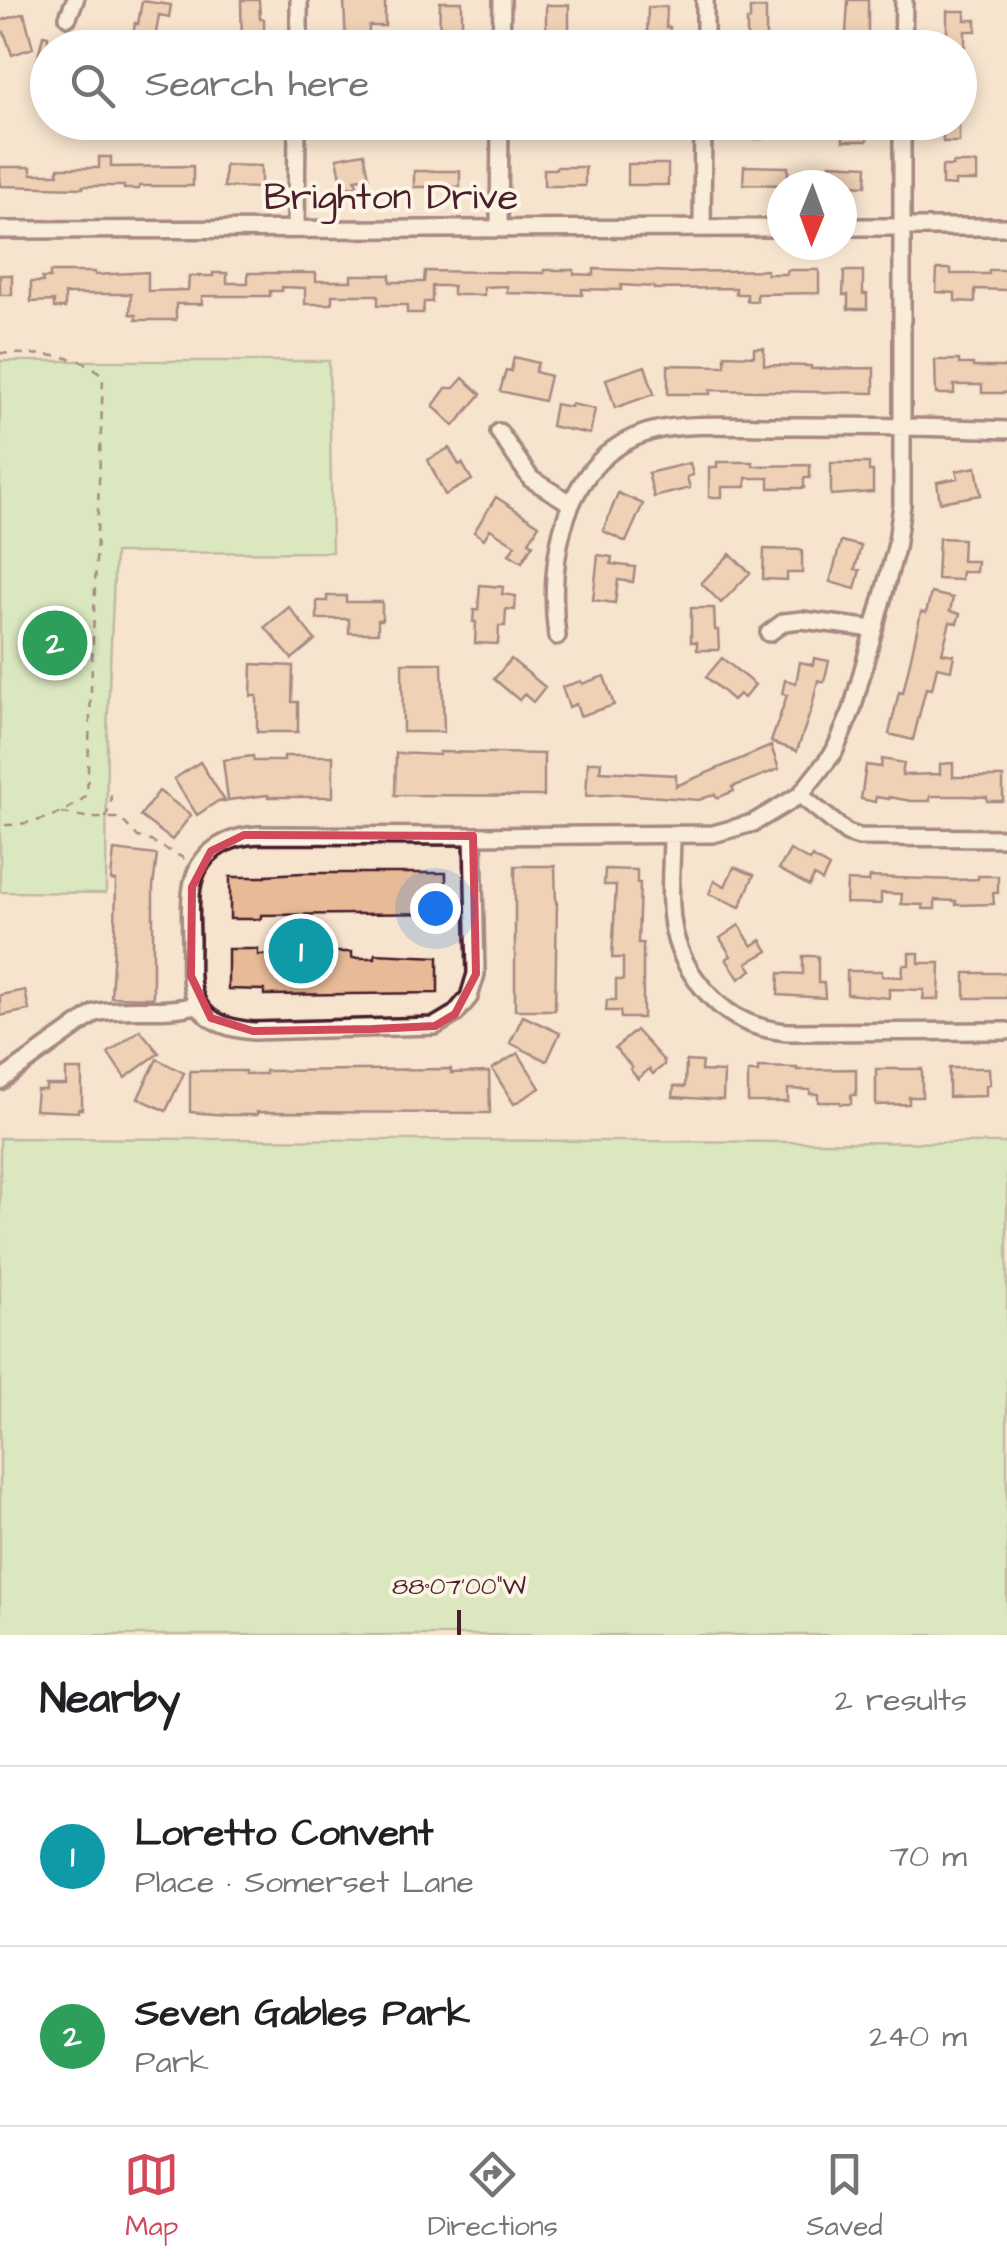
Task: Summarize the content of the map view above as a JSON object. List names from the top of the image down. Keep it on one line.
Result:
{"streets":{"street":["Brighton Drive"]},"north":"bottom","page":{"search":"Search here","pins":["2","1"],"heading":["Nearby","2 results"],"list":[{"mark":"1","name":"Loretto Convent","note":"Place · Somerset Lane","value":"70 m"},{"mark":"2","name":"Seven Gables Park","note":"Park","value":"240 m"}],"nav":["Map","Directions","Saved"]},"coordinates":["88°07'00\"W"]}
